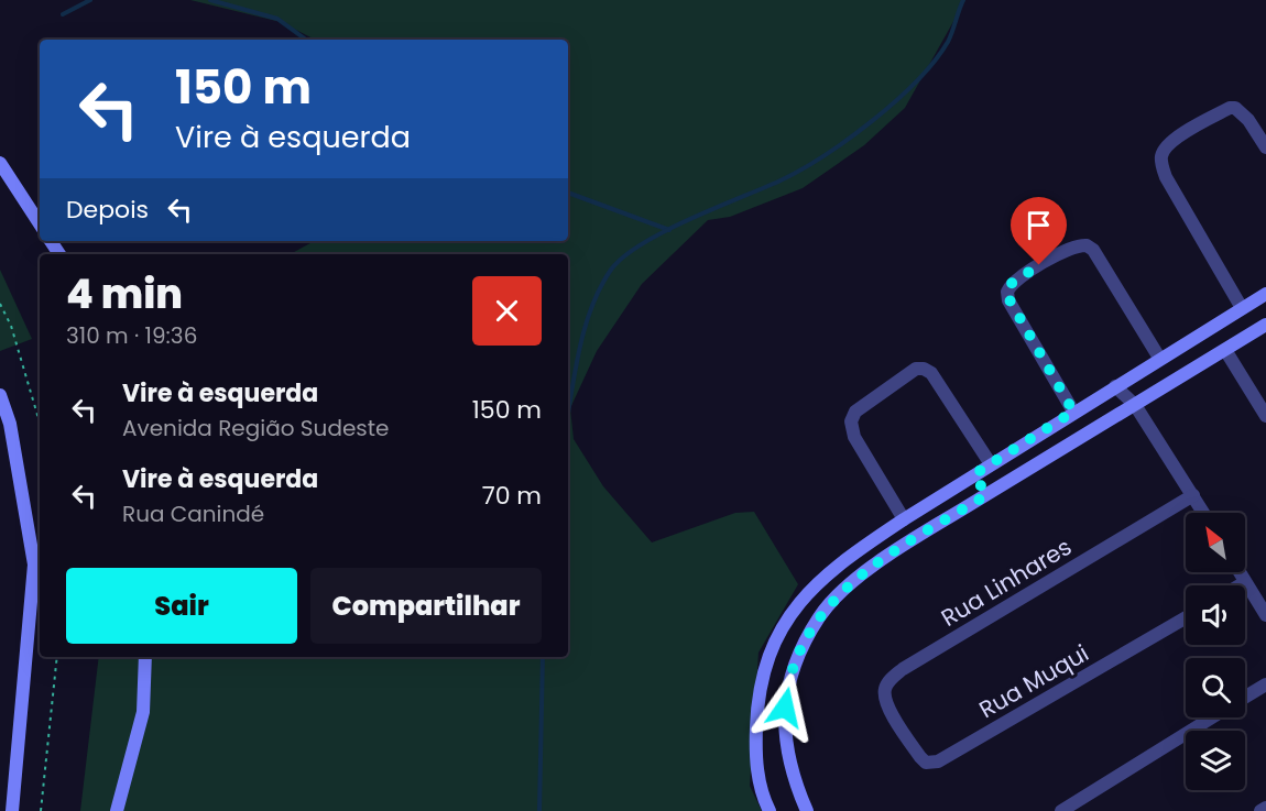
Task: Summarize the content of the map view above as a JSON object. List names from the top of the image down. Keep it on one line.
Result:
{"streets":{"street":["Rua Linhares","Rua Muqui"]},"crossings":[["Rua Linhares","Rua Muqui"]],"north":"top left","page":{"turn":["150 m","Vire à esquerda"],"then":"Depois","heading":["4 min","310 m · 19:36"],"list":[{"name":"Vire à esquerda","note":"Avenida Região Sudeste","value":"150 m"},{"name":"Vire à esquerda","note":"Rua Canindé","value":"70 m"}],"buttons":["Sair","Compartilhar"]}}
